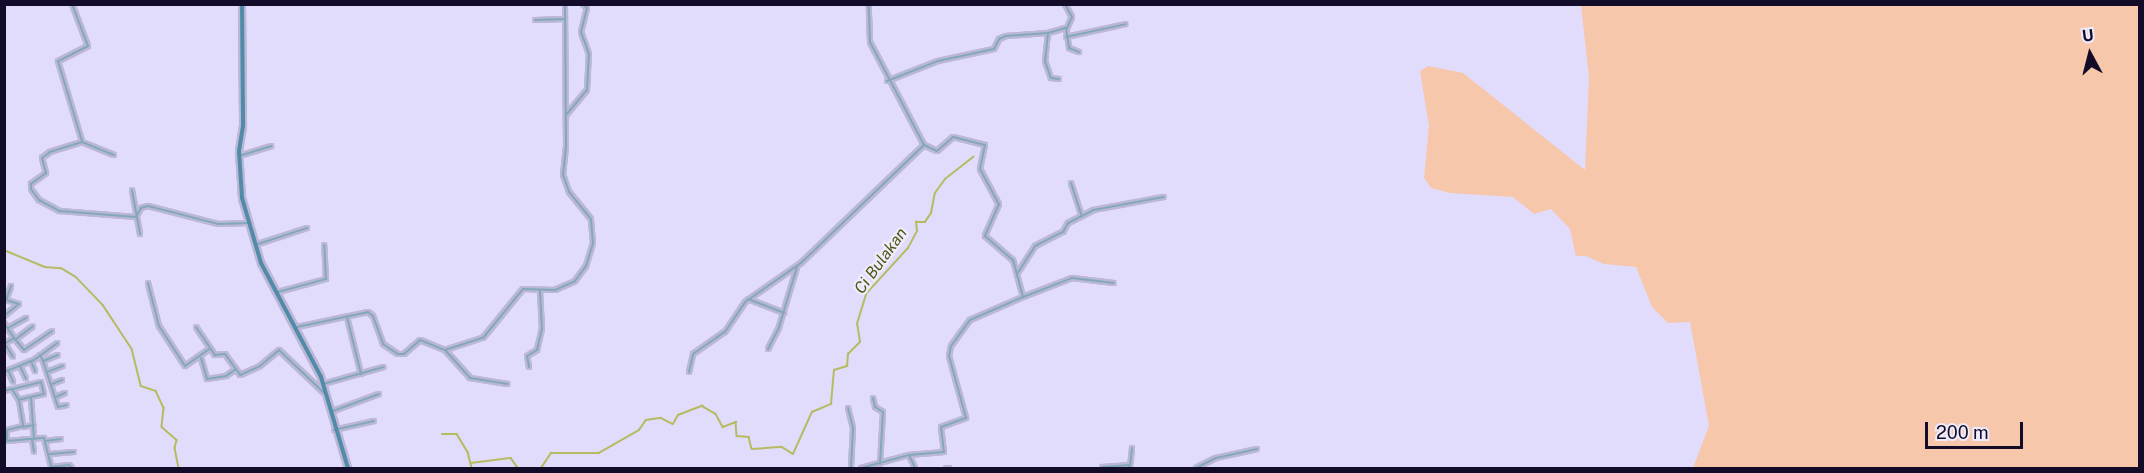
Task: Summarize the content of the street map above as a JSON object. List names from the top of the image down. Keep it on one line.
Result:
{"water":["Ci Bulakan"],"scale_bar":"200 m","north":"top"}
